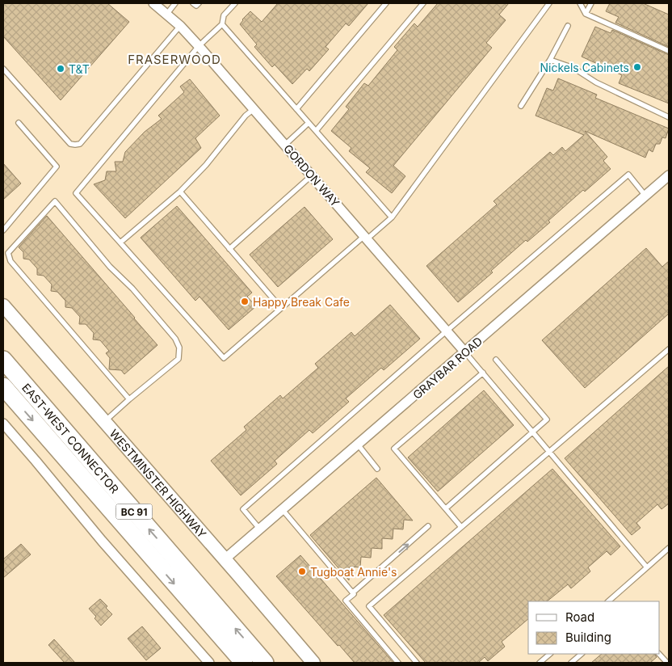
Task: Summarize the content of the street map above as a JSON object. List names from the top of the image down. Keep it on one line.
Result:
{"streets":{"highway":["EAST-WEST CONNECTOR","BC 91"],"main road":["WESTMINSTER HIGHWAY"],"street":["GORDON WAY","GRAYBAR ROAD"]},"crossings":[["GORDON WAY","GRAYBAR ROAD"],["GRAYBAR ROAD","WESTMINSTER HIGHWAY"]],"districts":["FRASERWOOD"],"places":["Nickels Cabinets","T&T","Happy Break Cafe","Tugboat Annie's"],"legend":["Road","Building"]}
